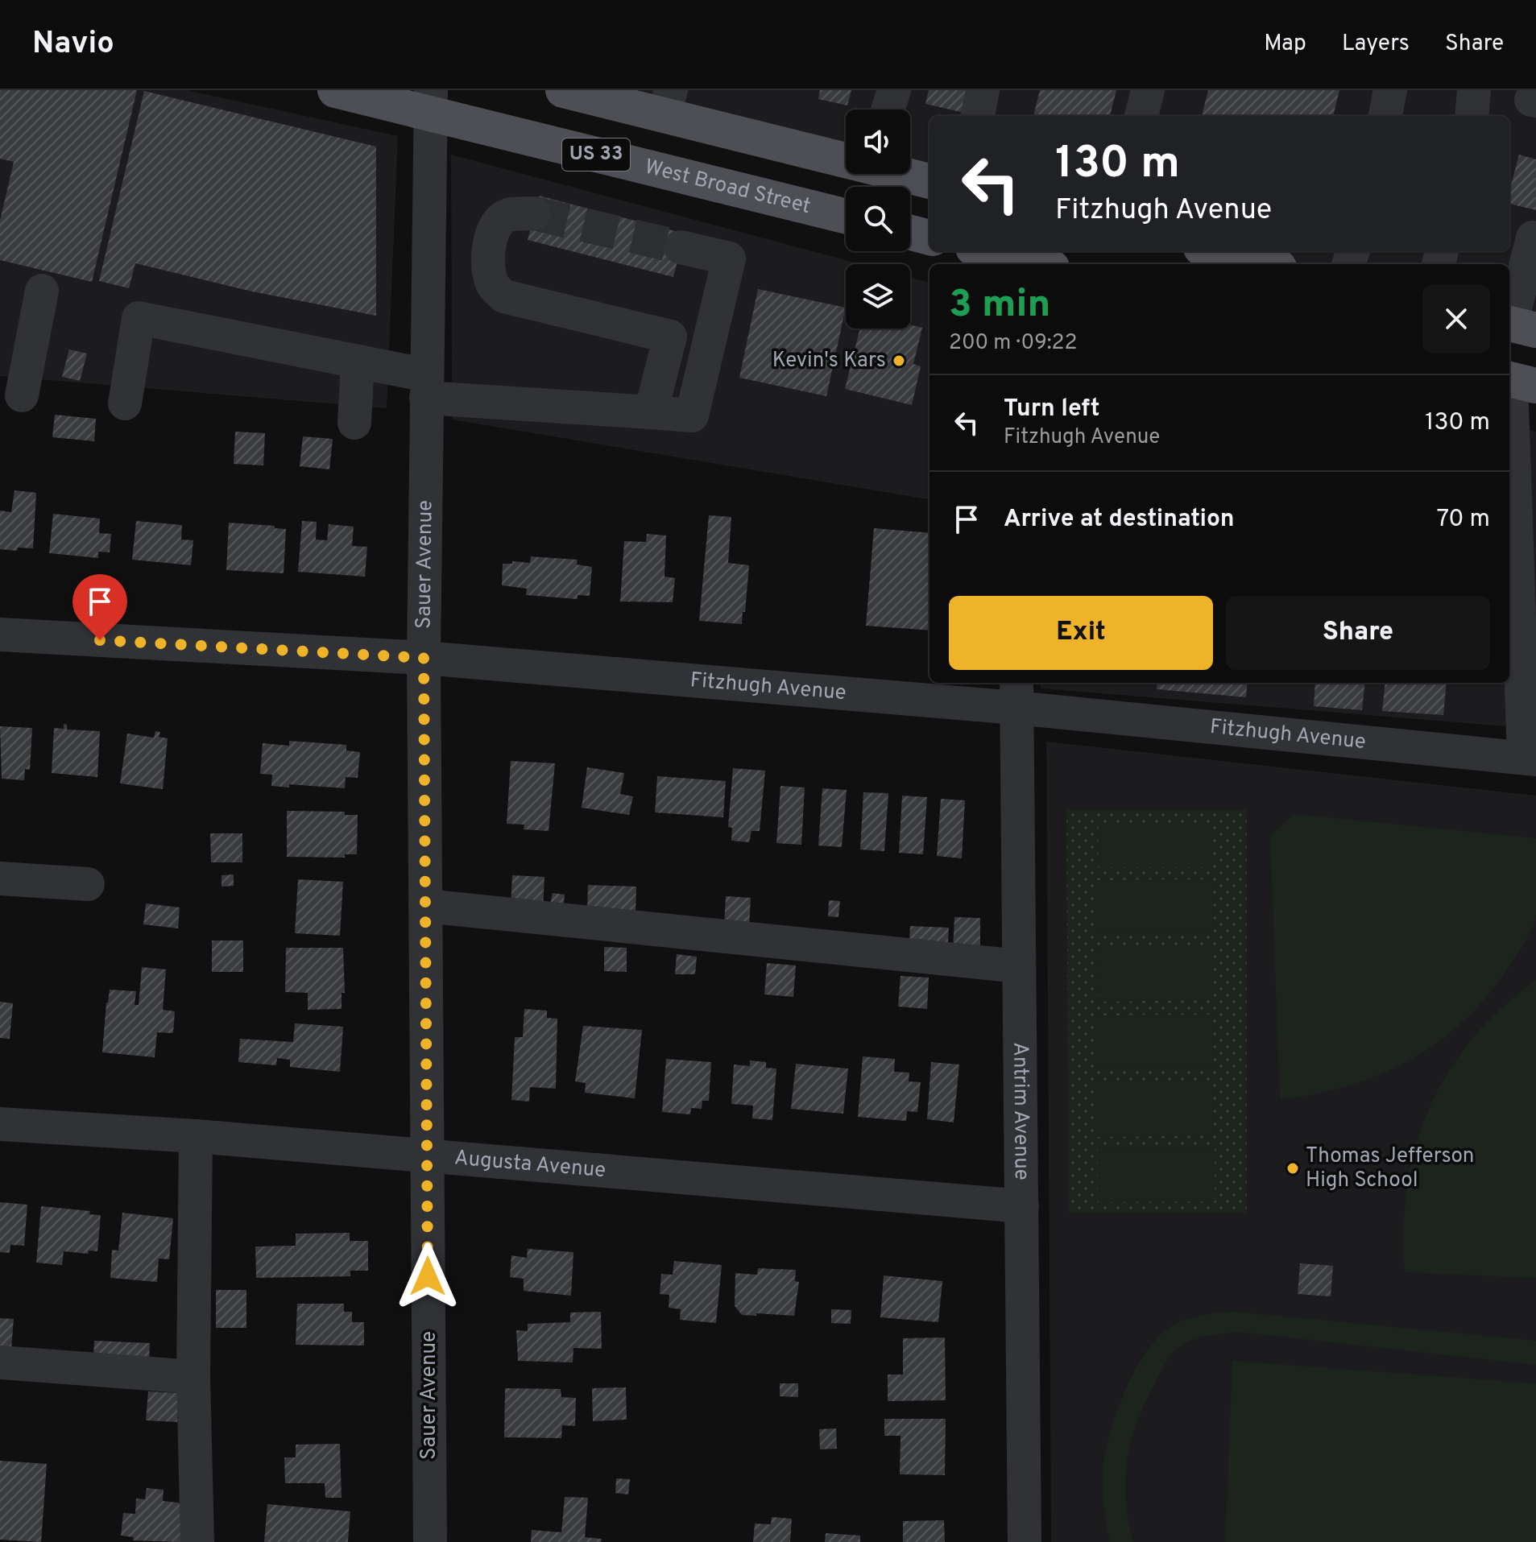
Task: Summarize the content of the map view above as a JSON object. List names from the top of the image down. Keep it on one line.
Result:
{"streets":{"main road":["US 33","West Broad Street"],"street":["Sauer Avenue","Fitzhugh Avenue","Antrim Avenue","Augusta Avenue"]},"crossings":[["West Broad Street","Sauer Avenue"],["Sauer Avenue","Fitzhugh Avenue"],["Sauer Avenue","Augusta Avenue"],["Fitzhugh Avenue","Antrim Avenue"],["Antrim Avenue","Augusta Avenue"]],"places":["Kevin's Kars","Thomas Jefferson High School"],"page":{"header":"Navio","nav":["Map","Layers","Share"],"turn":["130 m","Fitzhugh Avenue"],"heading":["3 min","200 m · 09:22"],"list":[{"name":"Turn left","note":"Fitzhugh Avenue","value":"130 m"},{"name":"Arrive at destination","value":"70 m"}],"buttons":["Exit","Share"]}}
